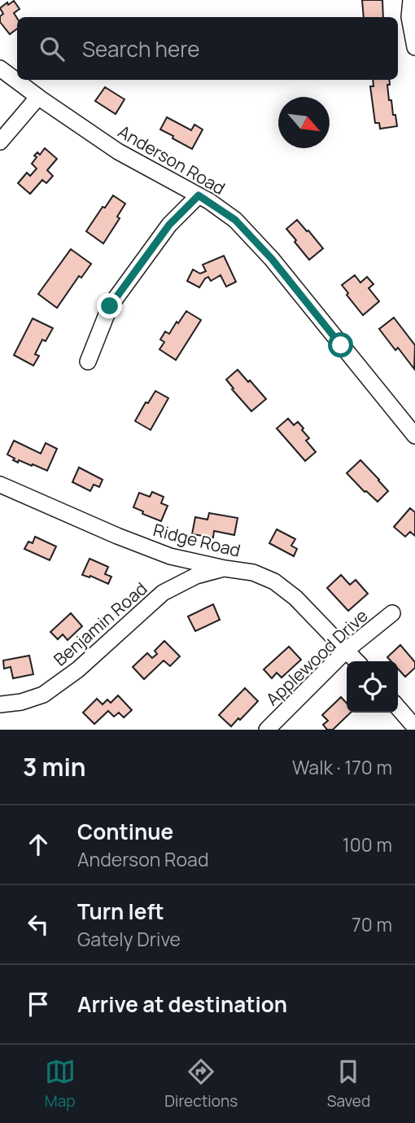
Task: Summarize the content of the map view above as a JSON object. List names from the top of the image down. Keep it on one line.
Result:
{"streets":{"street":["Anderson Road","Ridge Road","Benjamin Road","Applewood Drive"]},"crossings":[["Ridge Road","Benjamin Road"],["Ridge Road","Applewood Drive"]],"north":"bottom right","page":{"search":"Search here","heading":["3 min","Walk · 170 m"],"list":[["Continue","Anderson Road","100 m"],["Turn left","Gately Drive","70 m"],"Arrive at destination"],"nav":["Map","Directions","Saved"]}}
